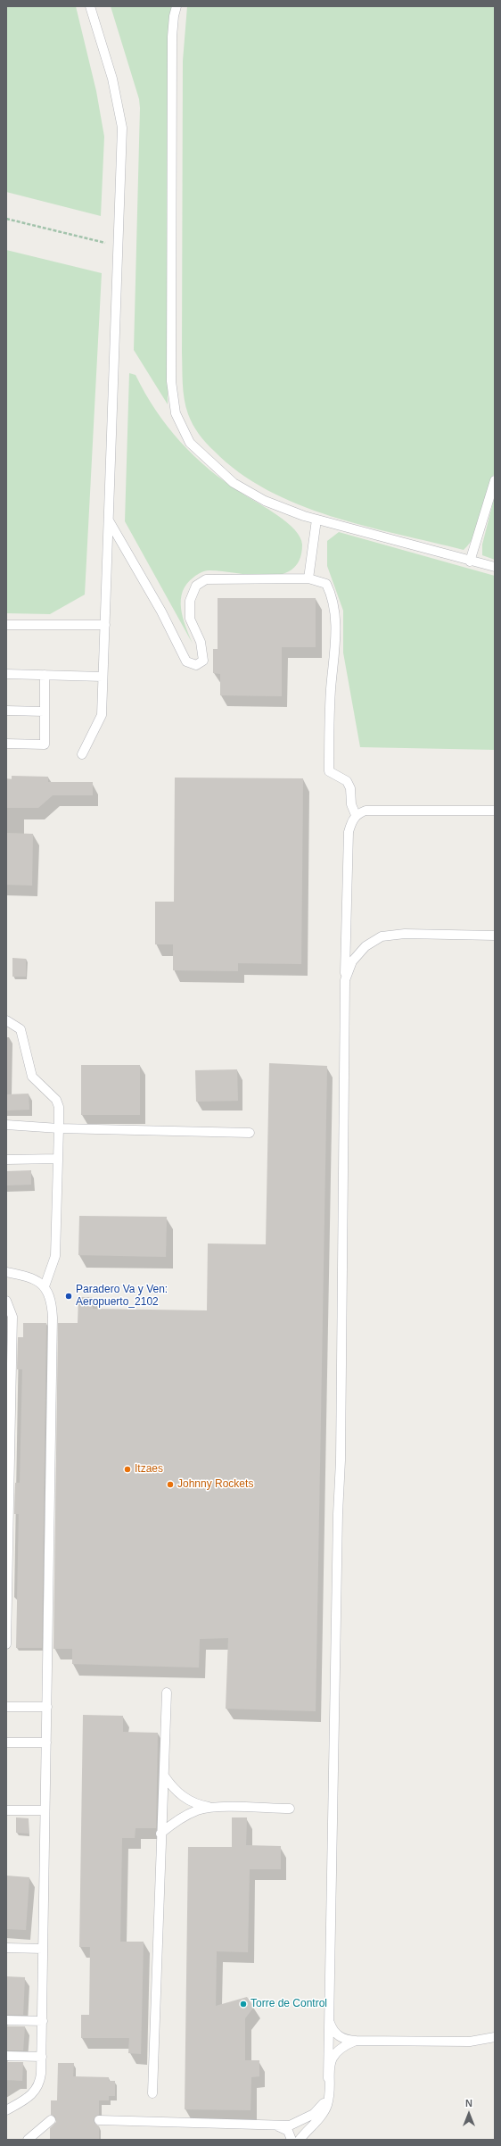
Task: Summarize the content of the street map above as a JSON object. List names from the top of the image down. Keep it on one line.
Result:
{"places":["Paradero Va y Ven: Aeropuerto_2102","Itzaes","Johnny Rockets","Torre de Control"],"north":"top"}
